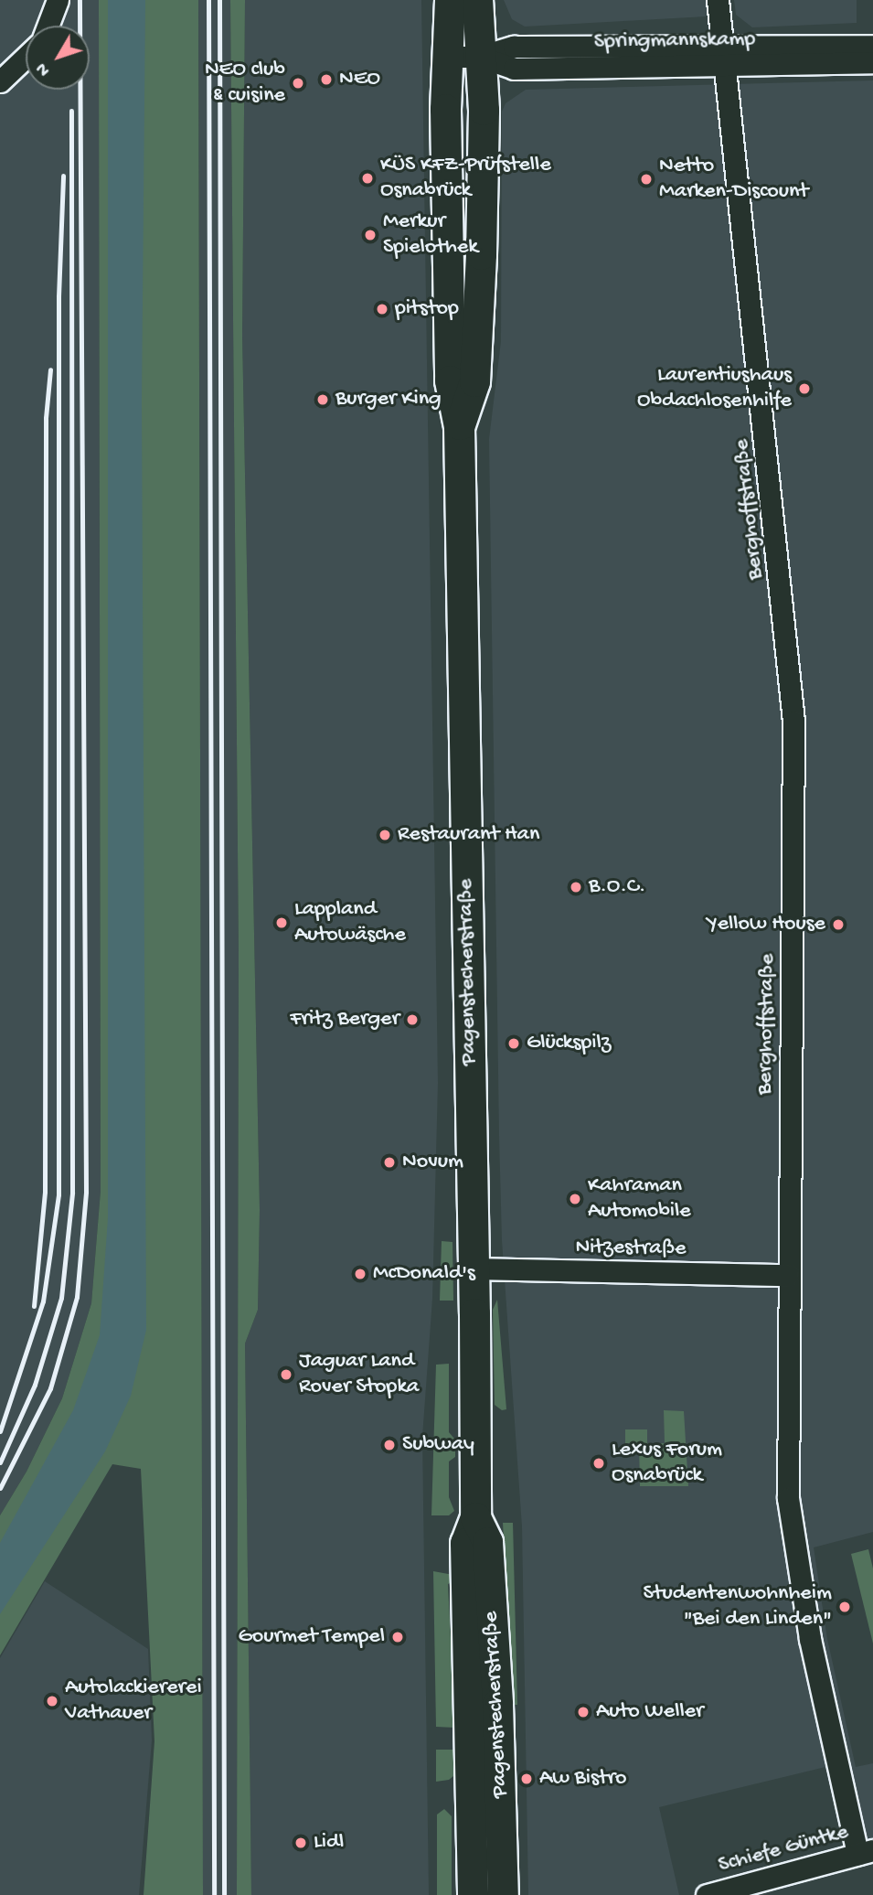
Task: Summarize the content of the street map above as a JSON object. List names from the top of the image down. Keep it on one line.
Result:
{"streets":{"main road":["Pagenstecherstraße"],"street":["Springmannskamp","Berghoffstraße","Nitzestraße","Schiefe Güntke"]},"crossings":[["Springmannskamp","Berghoffstraße"],["Springmannskamp","Pagenstecherstraße"],["Berghoffstraße","Nitzestraße"],["Berghoffstraße","Schiefe Güntke"],["Pagenstecherstraße","Nitzestraße"]],"places":["NEO","NEO club & cuisine","KÜS KFZ-Prüfstelle Osnabrück","Netto Marken-Discount","Merkur Spielothek","pitstop","Laurentiushaus Obdachlosenhilfe","Burger King","Restaurant Han","B.O.C.","Lappland Autowäsche","Yellow House","Fritz Berger","Glückspilz","Novum","Kahraman Automobile","McDonald's","Jaguar Land Rover Stopka","Subway","Lexus Forum Osnabrück","Studentenwohnheim \"Bei den Linden\"","Gourmet Tempel","Autolackiererei Vathauer","Auto Weller","Aw Bistro","Lidl"],"north":"bottom left"}
